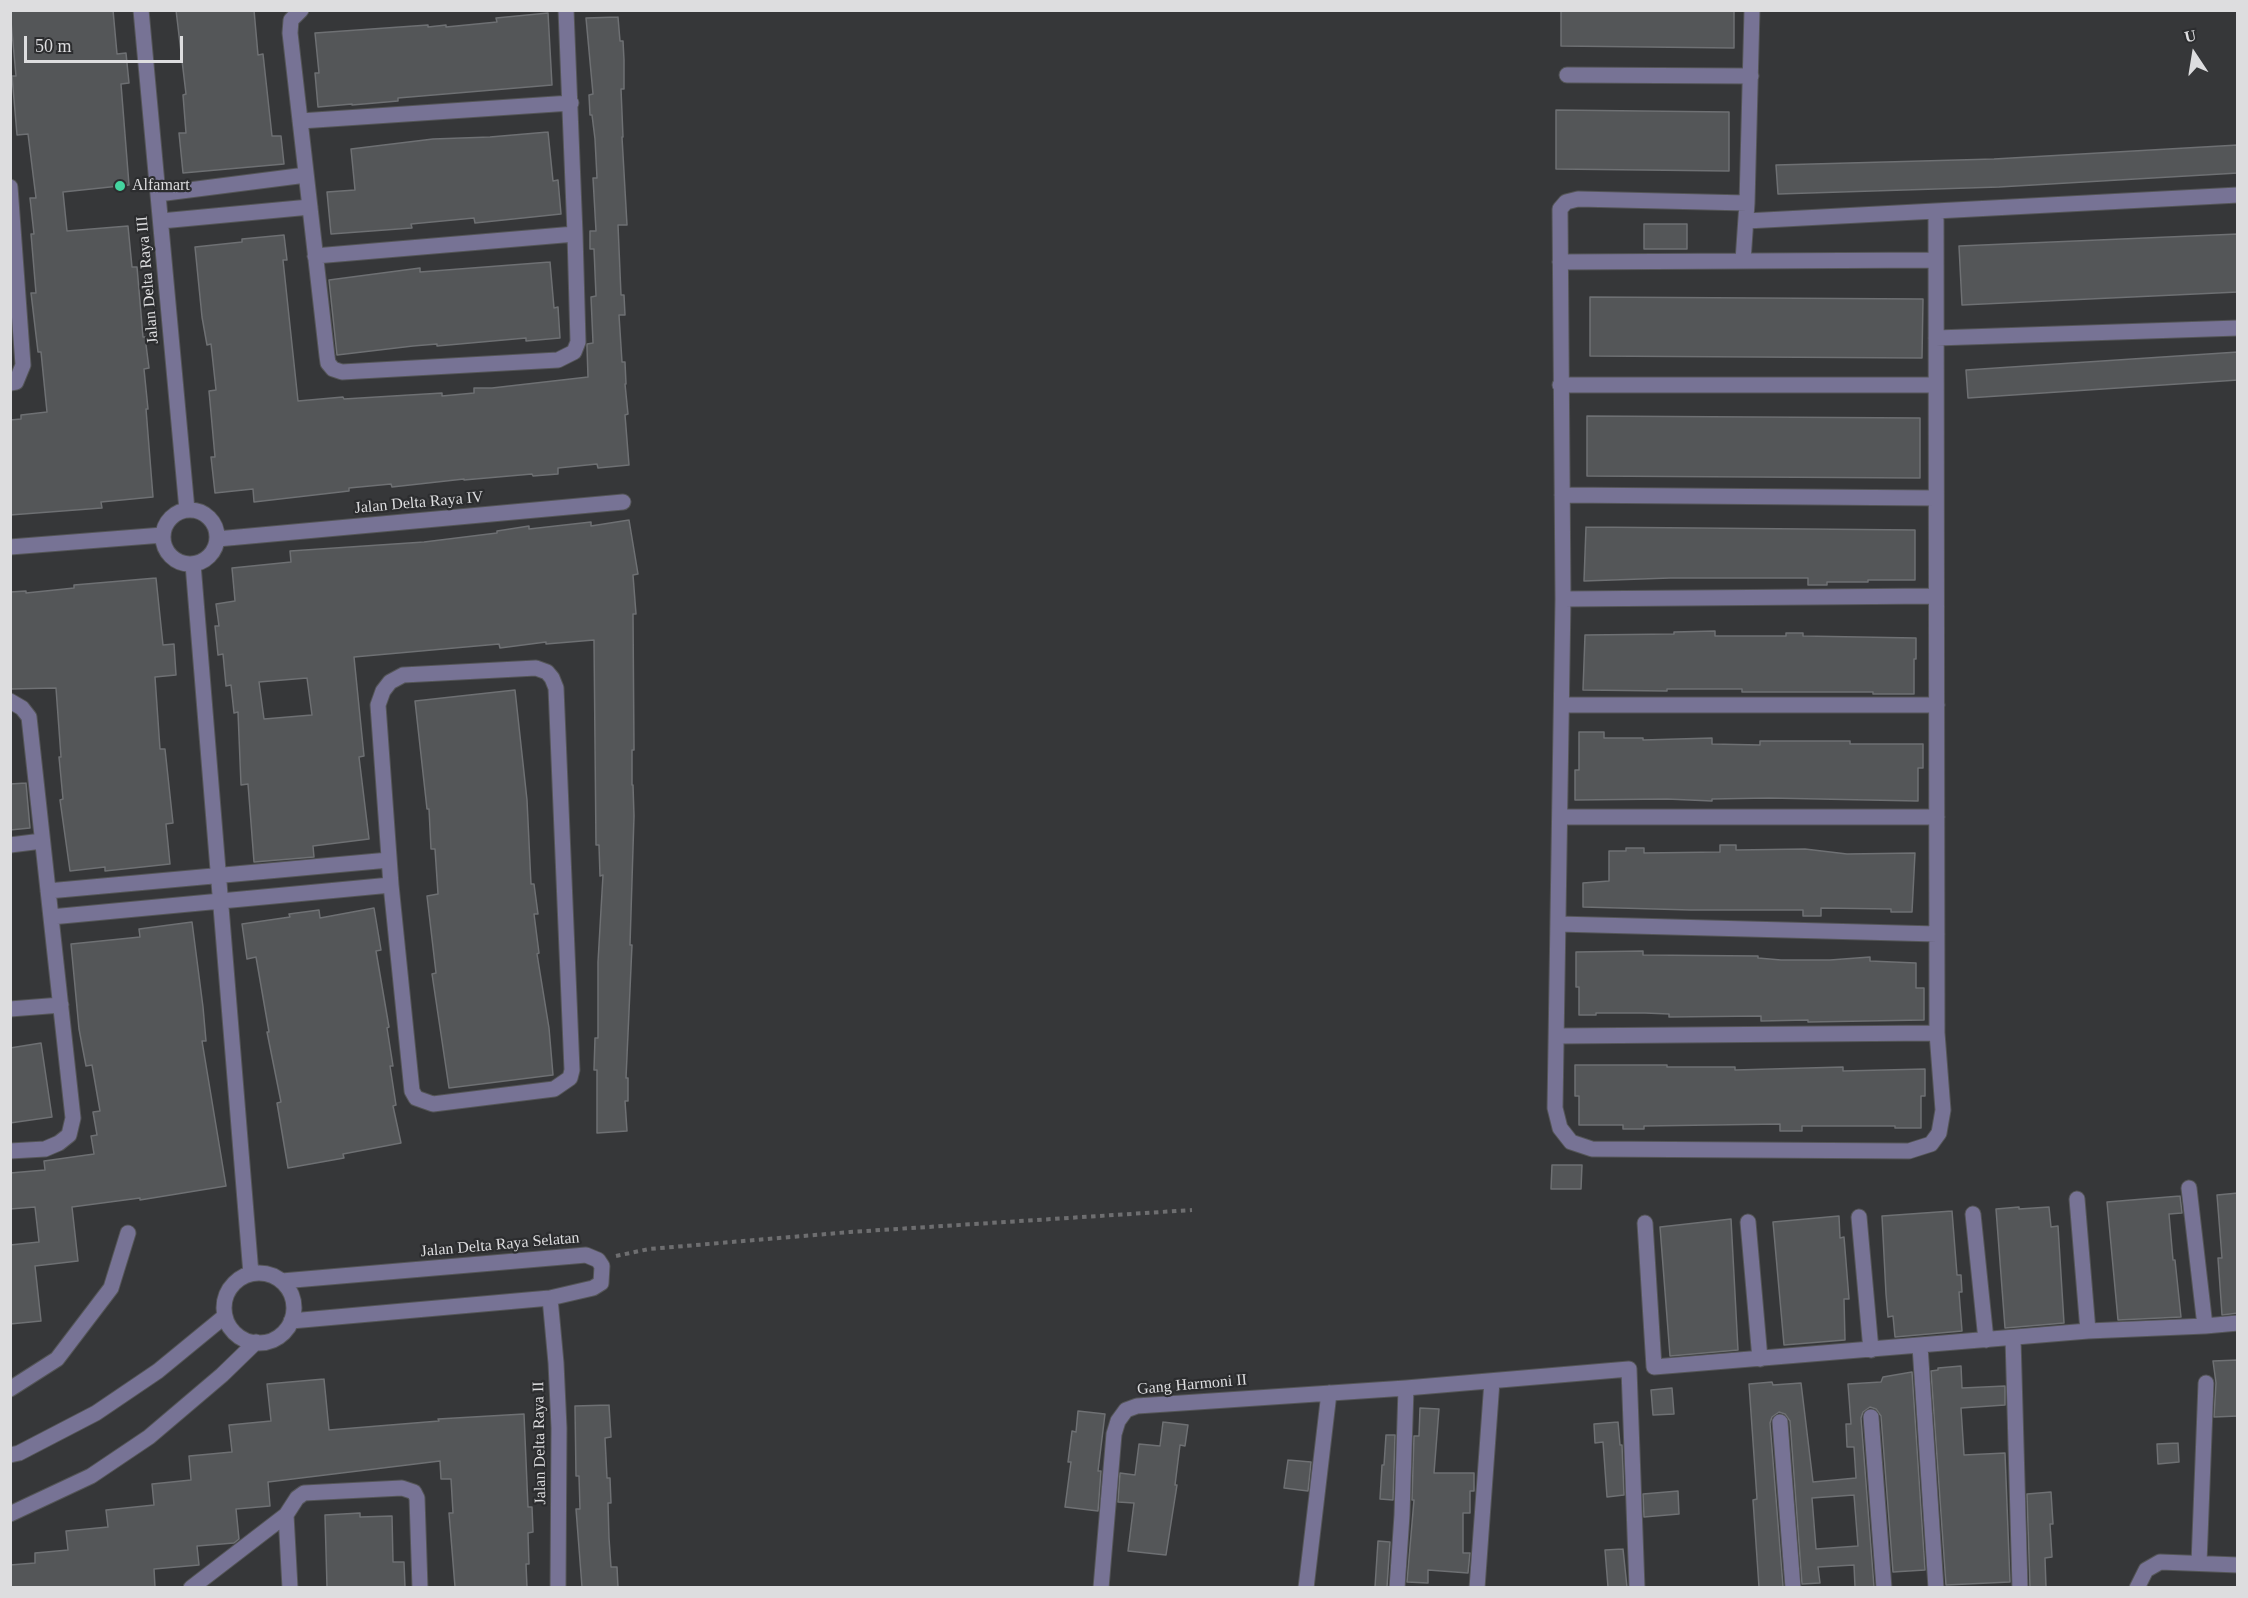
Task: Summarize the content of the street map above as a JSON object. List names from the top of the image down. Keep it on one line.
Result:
{"streets":{"street":["Jalan Delta Raya III","Jalan Delta Raya IV","Jalan Delta Raya Selatan","Gang Harmoni II","Jalan Delta Raya II"]},"crossings":[["Jalan Delta Raya III","Jalan Delta Raya IV"],["Jalan Delta Raya Selatan","Jalan Delta Raya II"]],"places":["Alfamart"],"scale_bar":"50 m","north":"top"}
